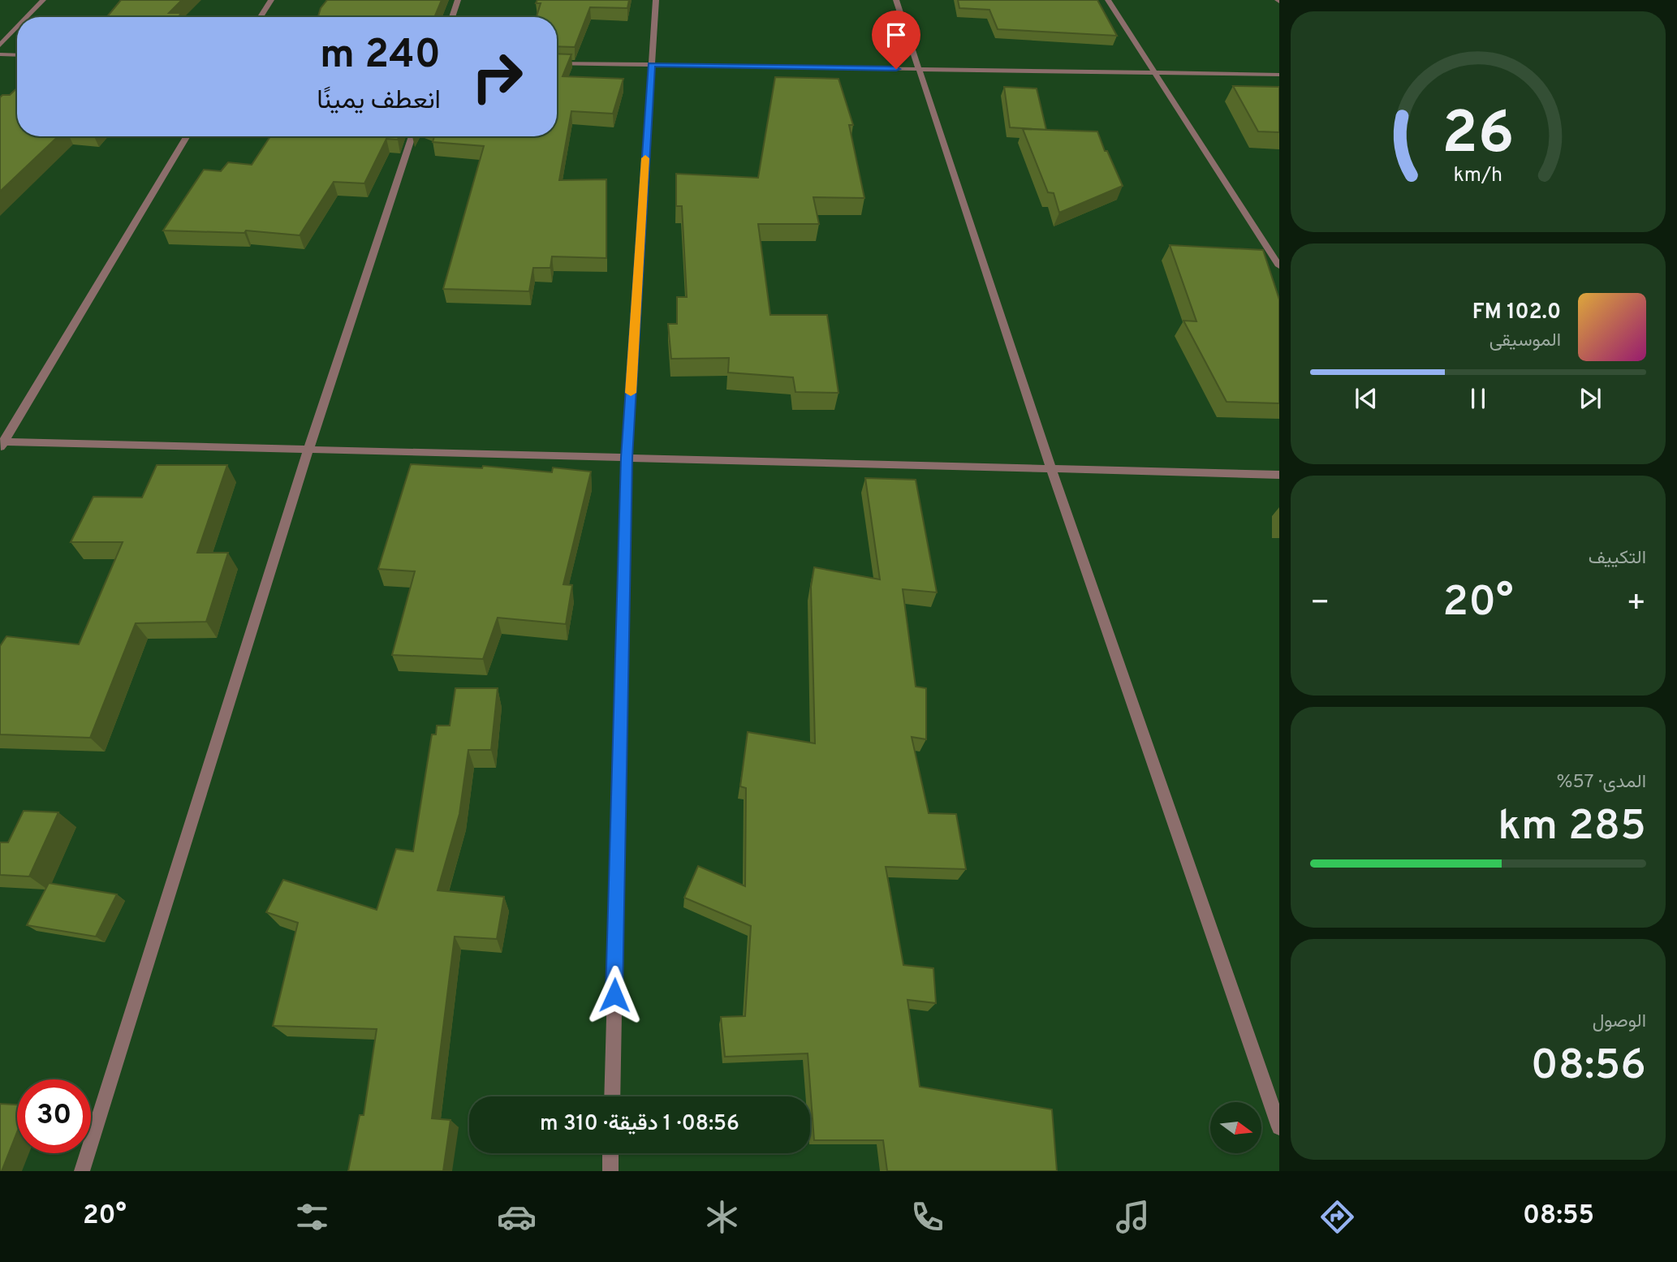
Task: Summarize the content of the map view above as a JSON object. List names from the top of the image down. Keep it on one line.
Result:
{"north":"right","page":{"turn":["240 m","انعطف يمينًا"],"song":["102.0 FM","الموسيقى"],"tile":["التكييف",["المدى · 57%","285 km"],["الوصول","08:56"]],"heat":["−","20°","+"],"limit":"30","trip":"08:56 · 1 دقيقة · 310 m","tabs":["08:55","20°"],"gauge":["26","km/h"]}}
